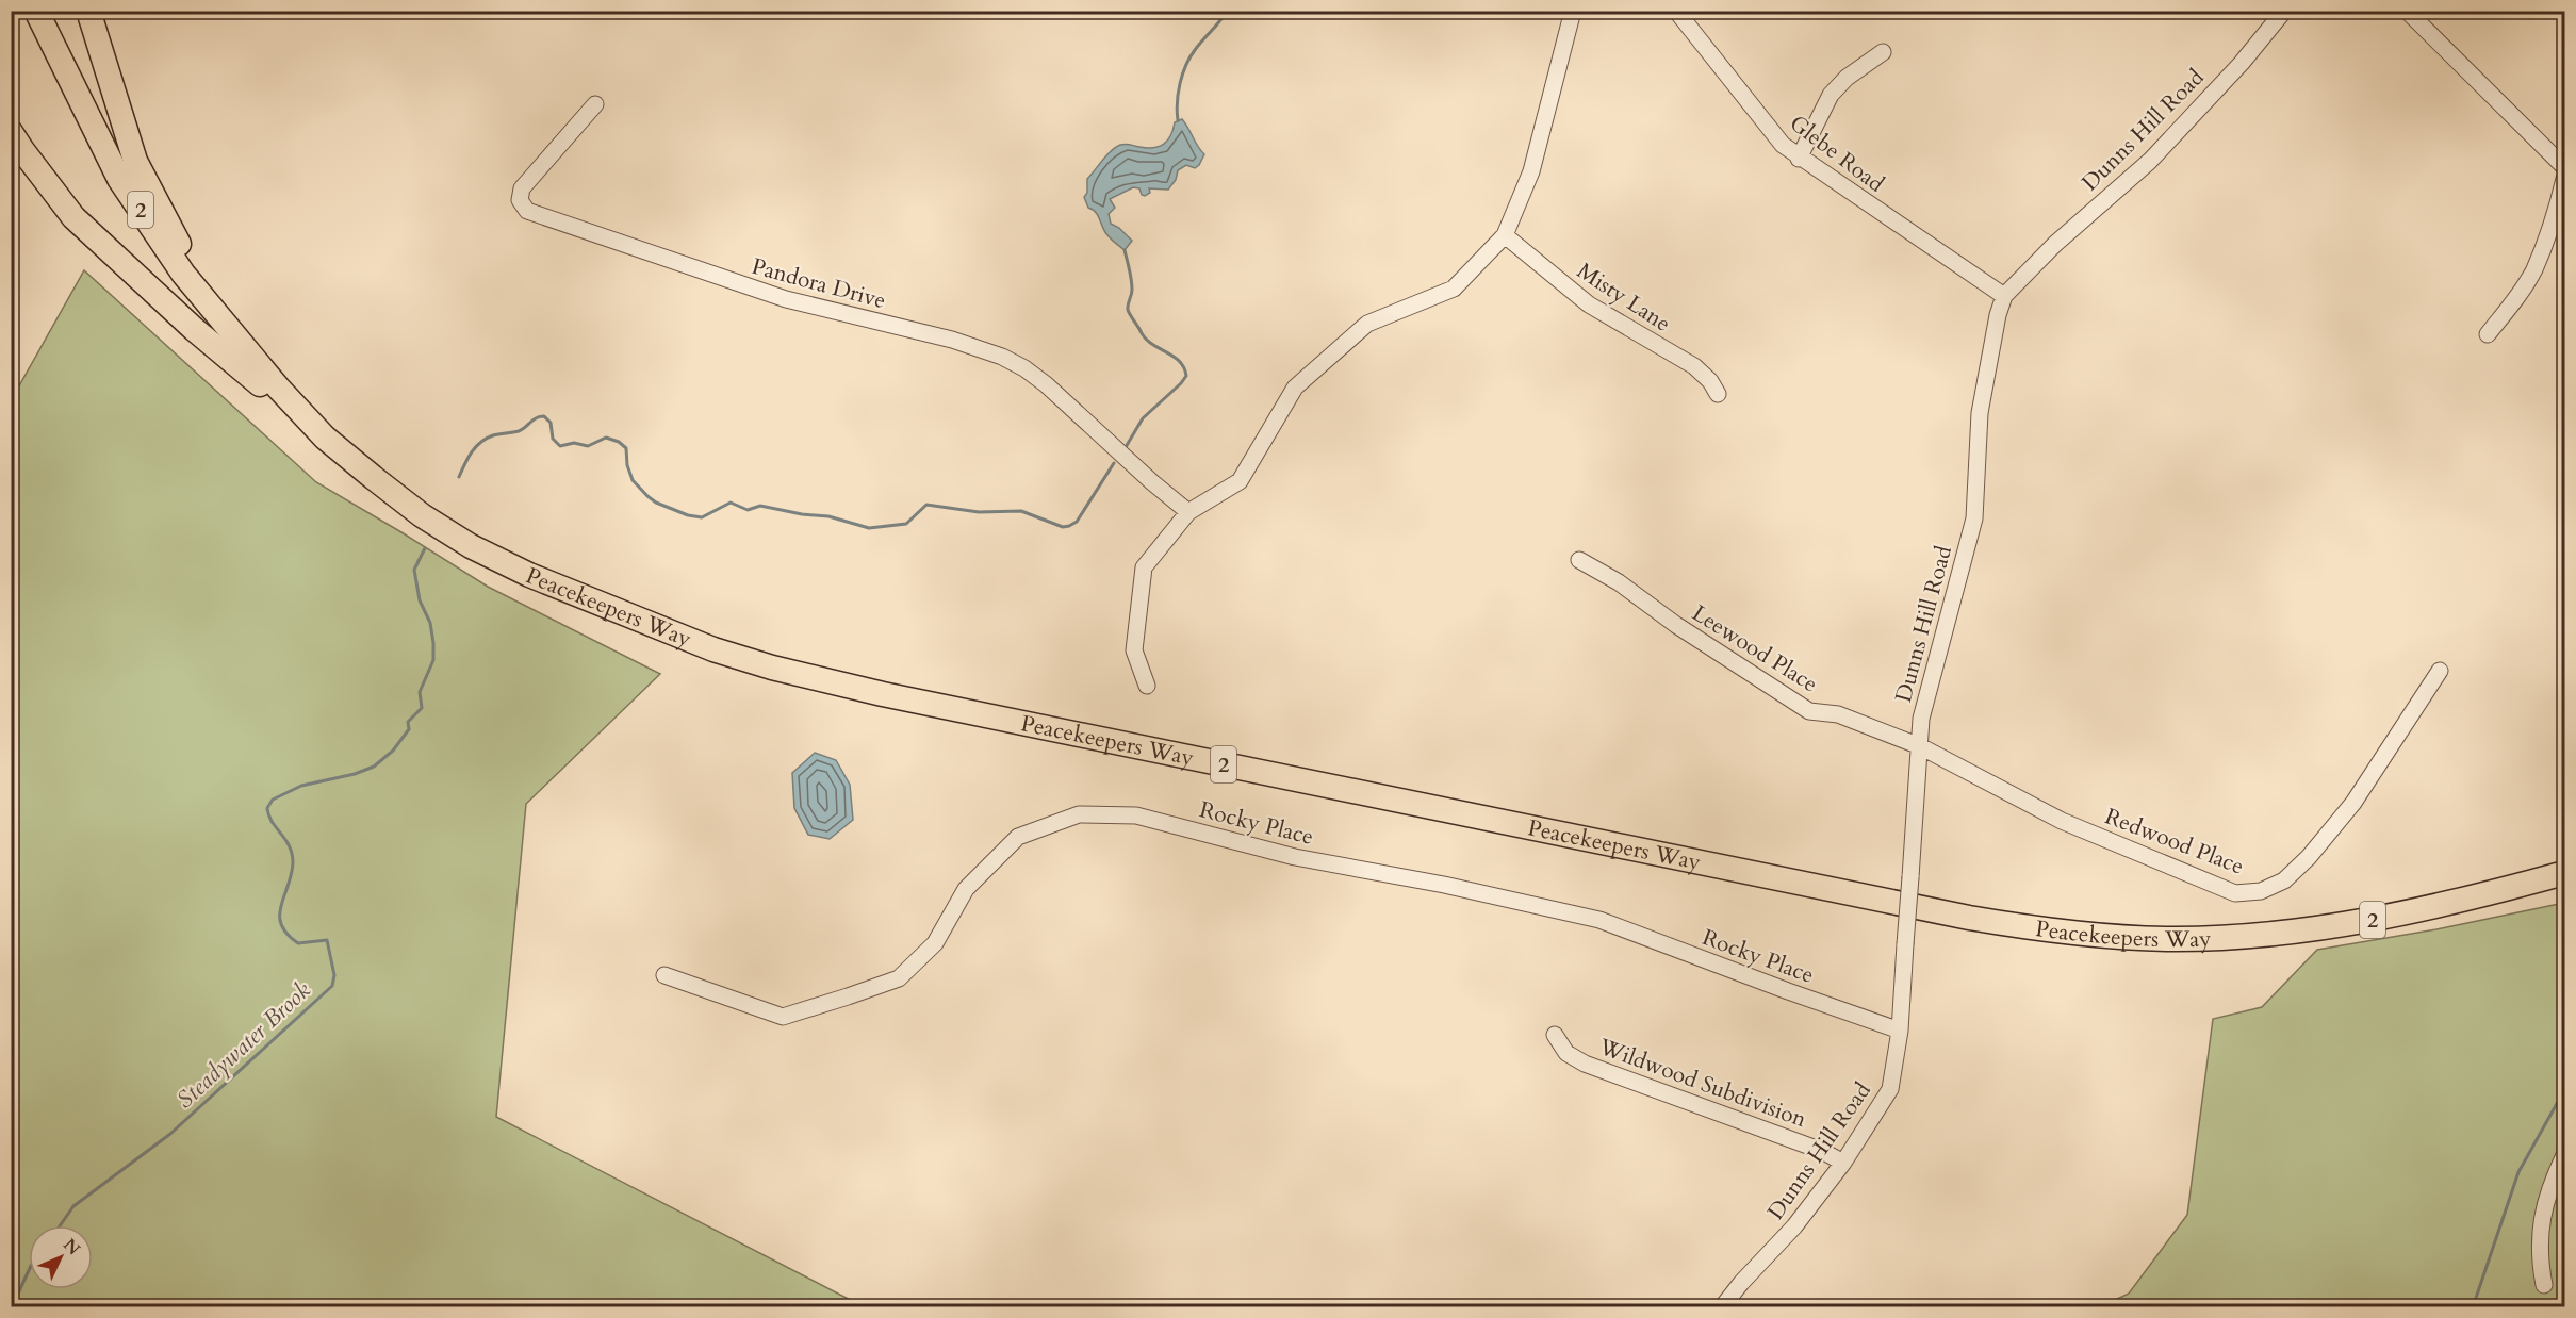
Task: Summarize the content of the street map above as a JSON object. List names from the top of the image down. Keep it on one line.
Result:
{"streets":{"highway":["2","Peacekeepers Way"],"street":["Dunns Hill Road","Glebe Road","Pandora Drive","Misty Lane","Leewood Place","Rocky Place","Redwood Place","Wildwood Subdivision"]},"crossings":[["Dunns Hill Road","Glebe Road"],["Dunns Hill Road","Leewood Place"],["Dunns Hill Road","Rocky Place"],["Dunns Hill Road","Redwood Place"],["Dunns Hill Road","Wildwood Subdivision"],["Leewood Place","Redwood Place"]],"water":["Steadywater Brook"],"north":"top right"}
